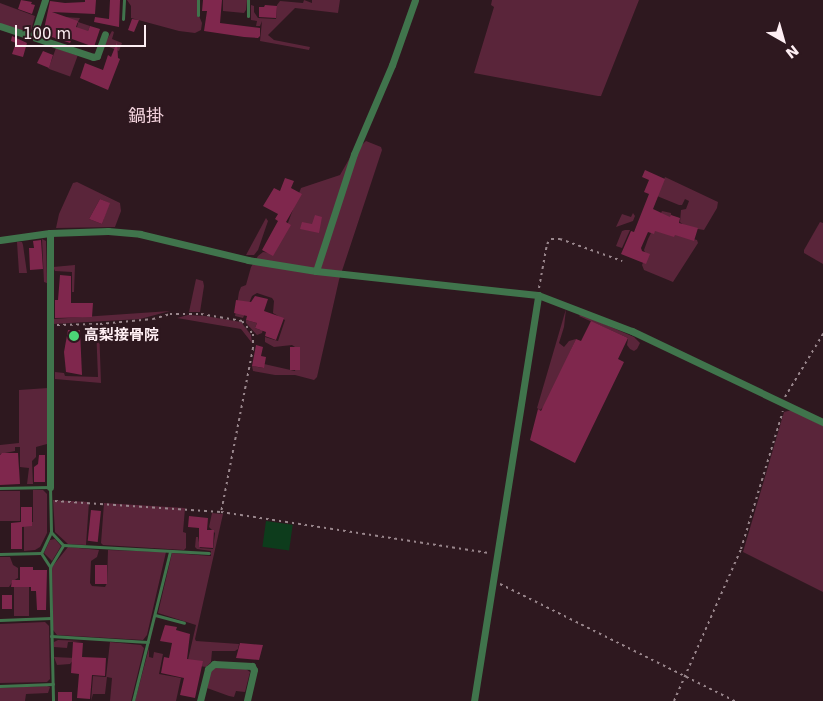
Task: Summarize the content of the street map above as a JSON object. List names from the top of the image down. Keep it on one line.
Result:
{"districts":["鍋掛"],"places":["高梨接骨院"],"scale_bar":"100 m","north":"bottom right"}
